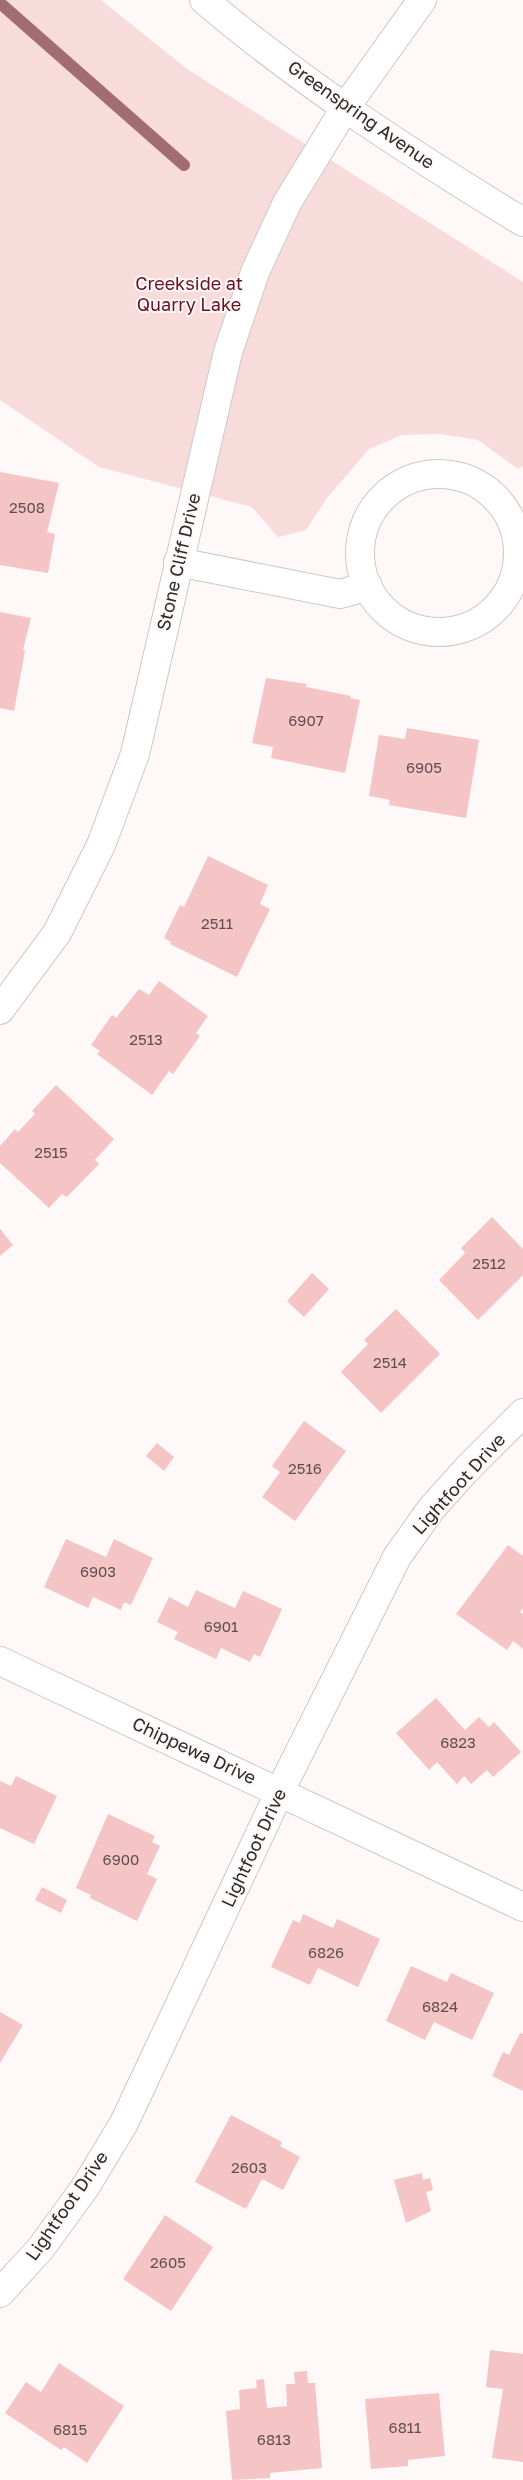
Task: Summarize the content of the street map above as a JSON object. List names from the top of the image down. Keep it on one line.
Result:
{"streets":{"street":["Greenspring Avenue","Stone Cliff Drive","Lightfoot Drive","Chippewa Drive"]},"crossings":[["Greenspring Avenue","Stone Cliff Drive"],["Lightfoot Drive","Chippewa Drive"]],"parks":["Creekside at Quarry Lake"],"house_numbers":["2508","6907","6905","2511","2513","2515","2512","2514","2516","6903","6901","6823","6900","6826","6824","2603","2605","6811","6815","6813"]}
